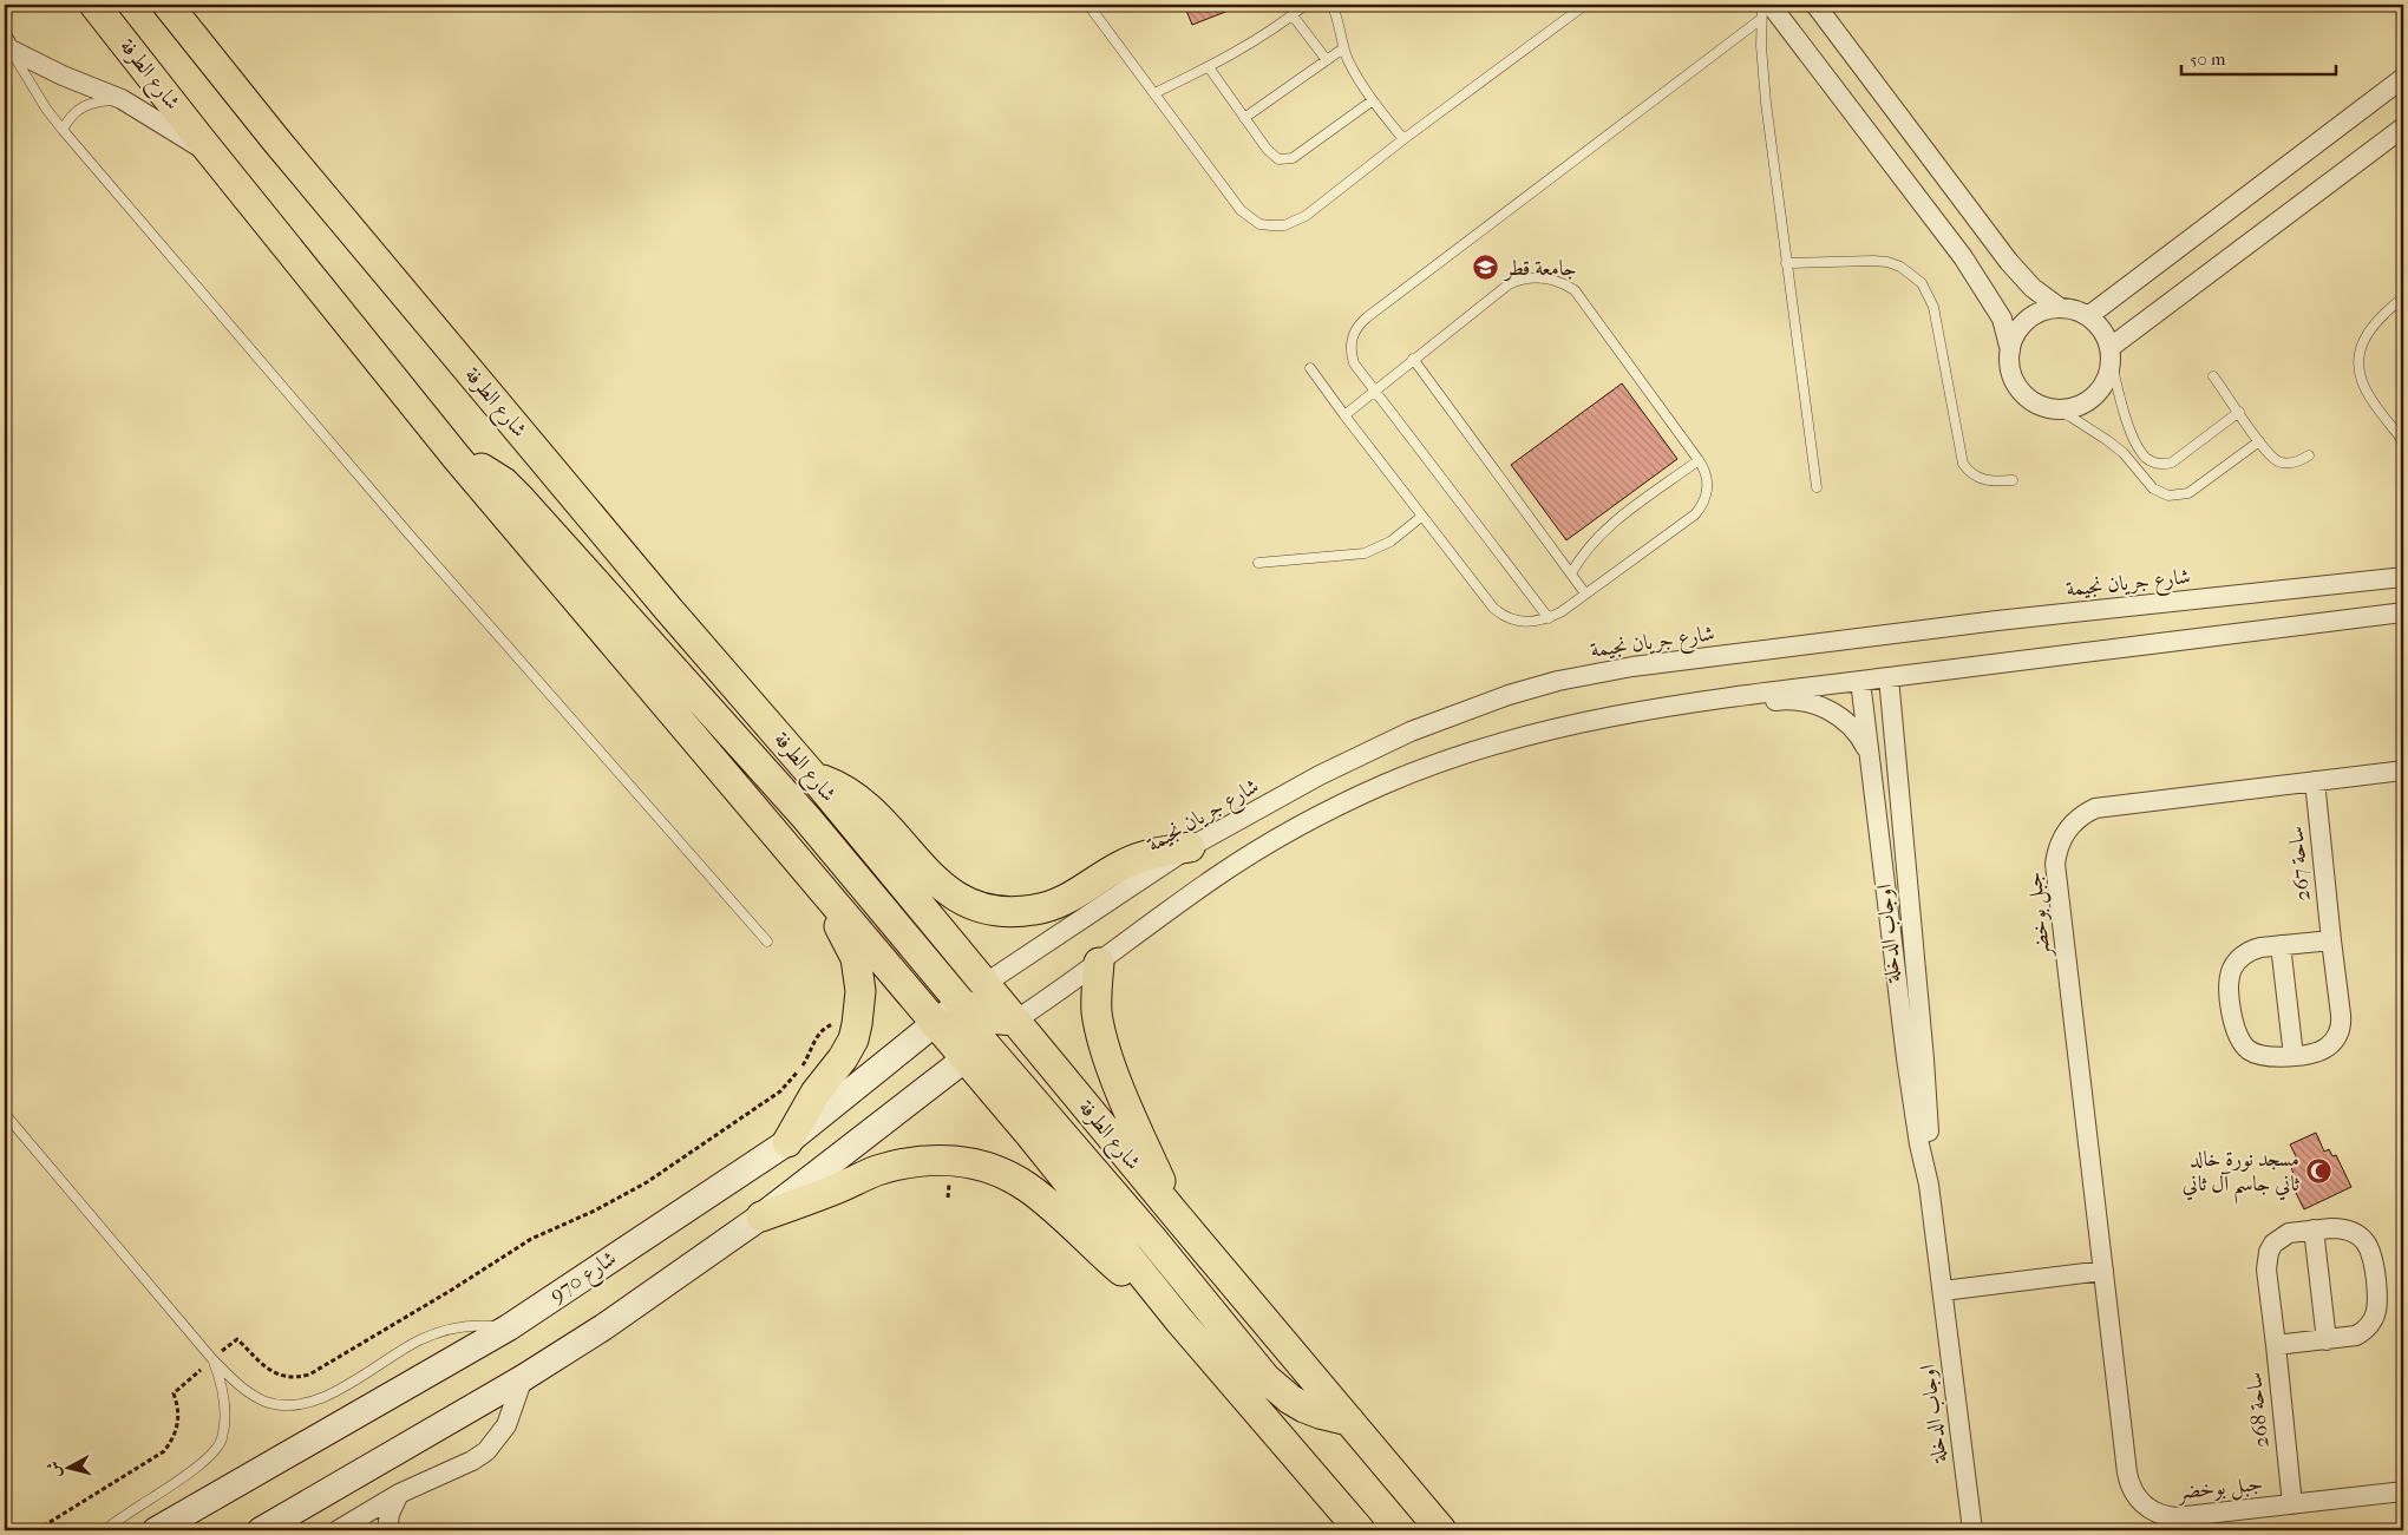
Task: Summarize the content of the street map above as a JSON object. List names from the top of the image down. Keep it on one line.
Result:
{"streets":{"main road":["شارع الطرفة","شارع 970"],"street":["شارع جريان نجيمة","ساحة 267","جبل بوخضر","اوجاب الدخلة","ساحة 268"]},"crossings":[["شارع الطرفة","شارع جريان نجيمة"],["شارع الطرفة","شارع 970"],["شارع جريان نجيمة","شارع 970"],["ساحة 267","جبل بوخضر"],["جبل بوخضر","ساحة 268"]],"places":{"school or university":["جامعة قطر"],"mosque":["مسجد نورة خالد ثاني جاسم آل ثاني"]},"scale_bar":"50 m","north":"left"}
